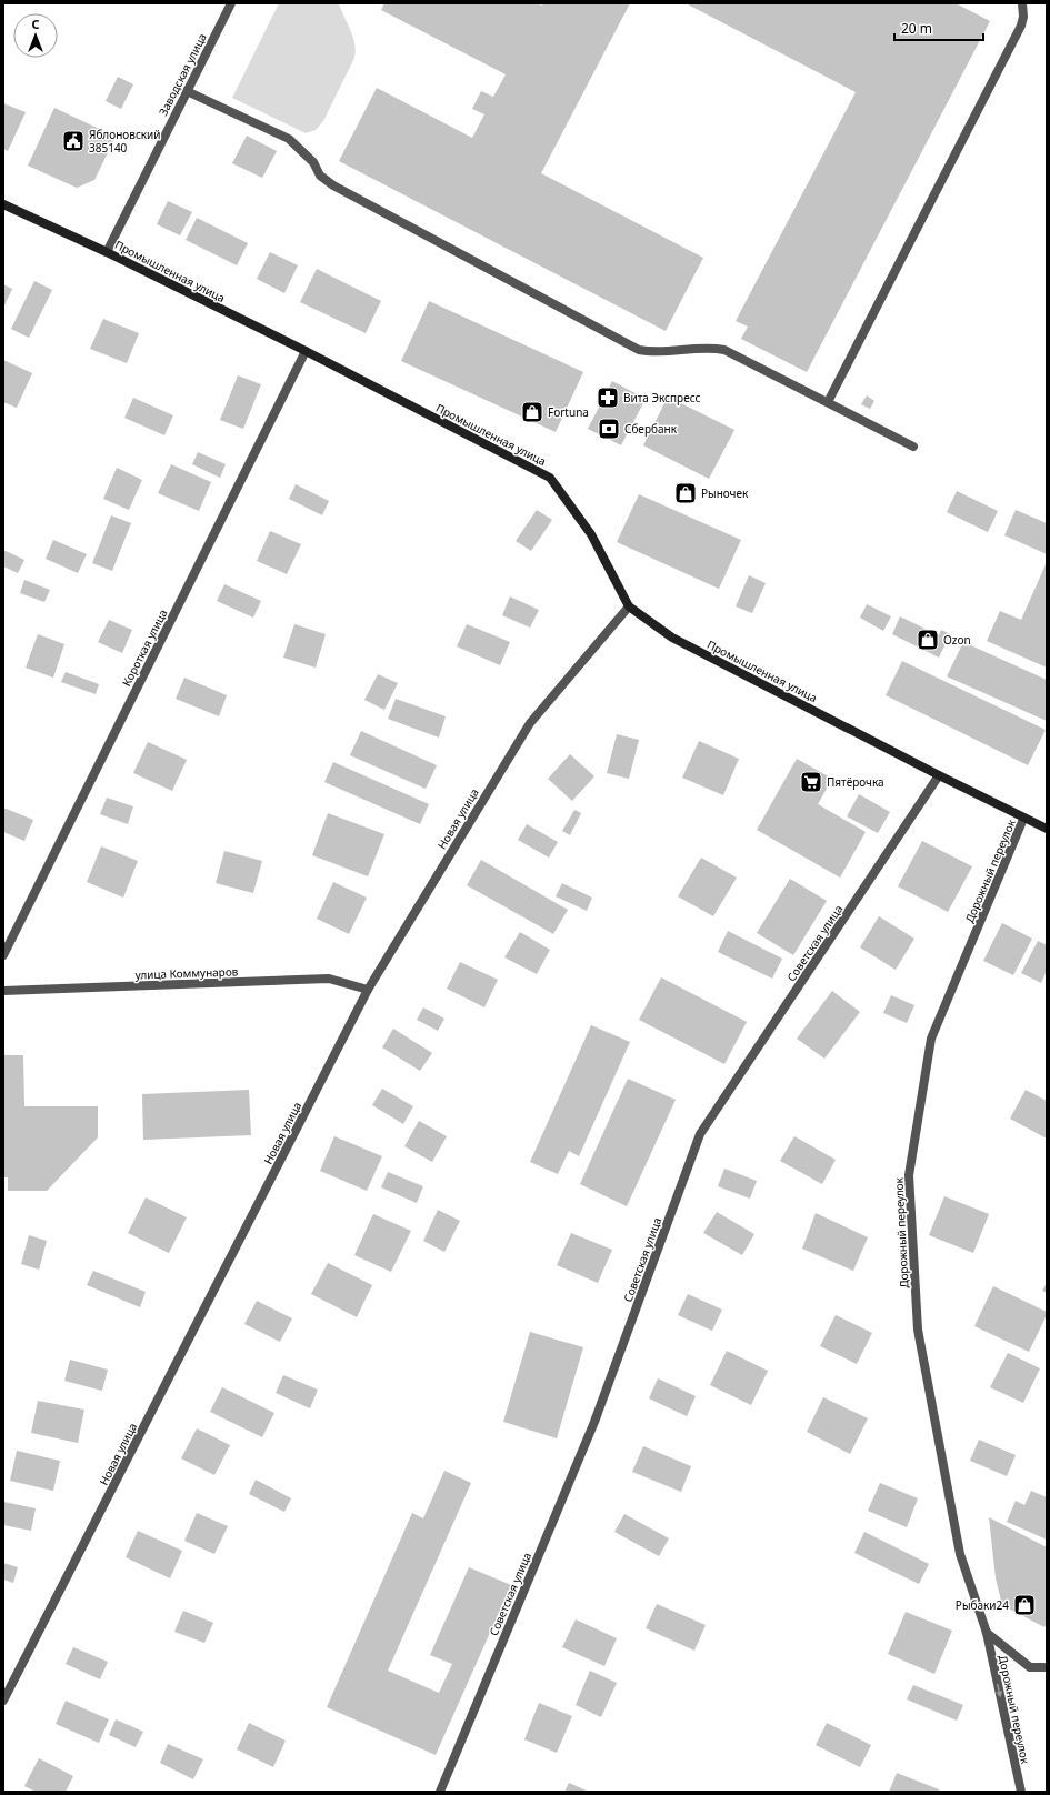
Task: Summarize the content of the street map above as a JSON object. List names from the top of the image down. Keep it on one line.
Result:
{"streets":{"main road":["Промышленная улица"],"street":["Заводская улица","Короткая улица","Новая улица","Дорожный переулок","Советская улица","улица Коммунаров"]},"crossings":[["Заводская улица","Промышленная улица"],["Промышленная улица","Короткая улица"],["Промышленная улица","Новая улица"],["Промышленная улица","Дорожный переулок"],["Промышленная улица","Советская улица"],["Новая улица","улица Коммунаров"]],"places":{"public building":["Яблоновский 385140"],"pharmacy":["Вита Экспресс"],"shop":["Fortuna","Рыночек","Ozon","Рыбаки24"],"bank":["Сбербанк"],"supermarket":["Пятёрочка"]},"scale_bar":"20 m","north":"top"}
